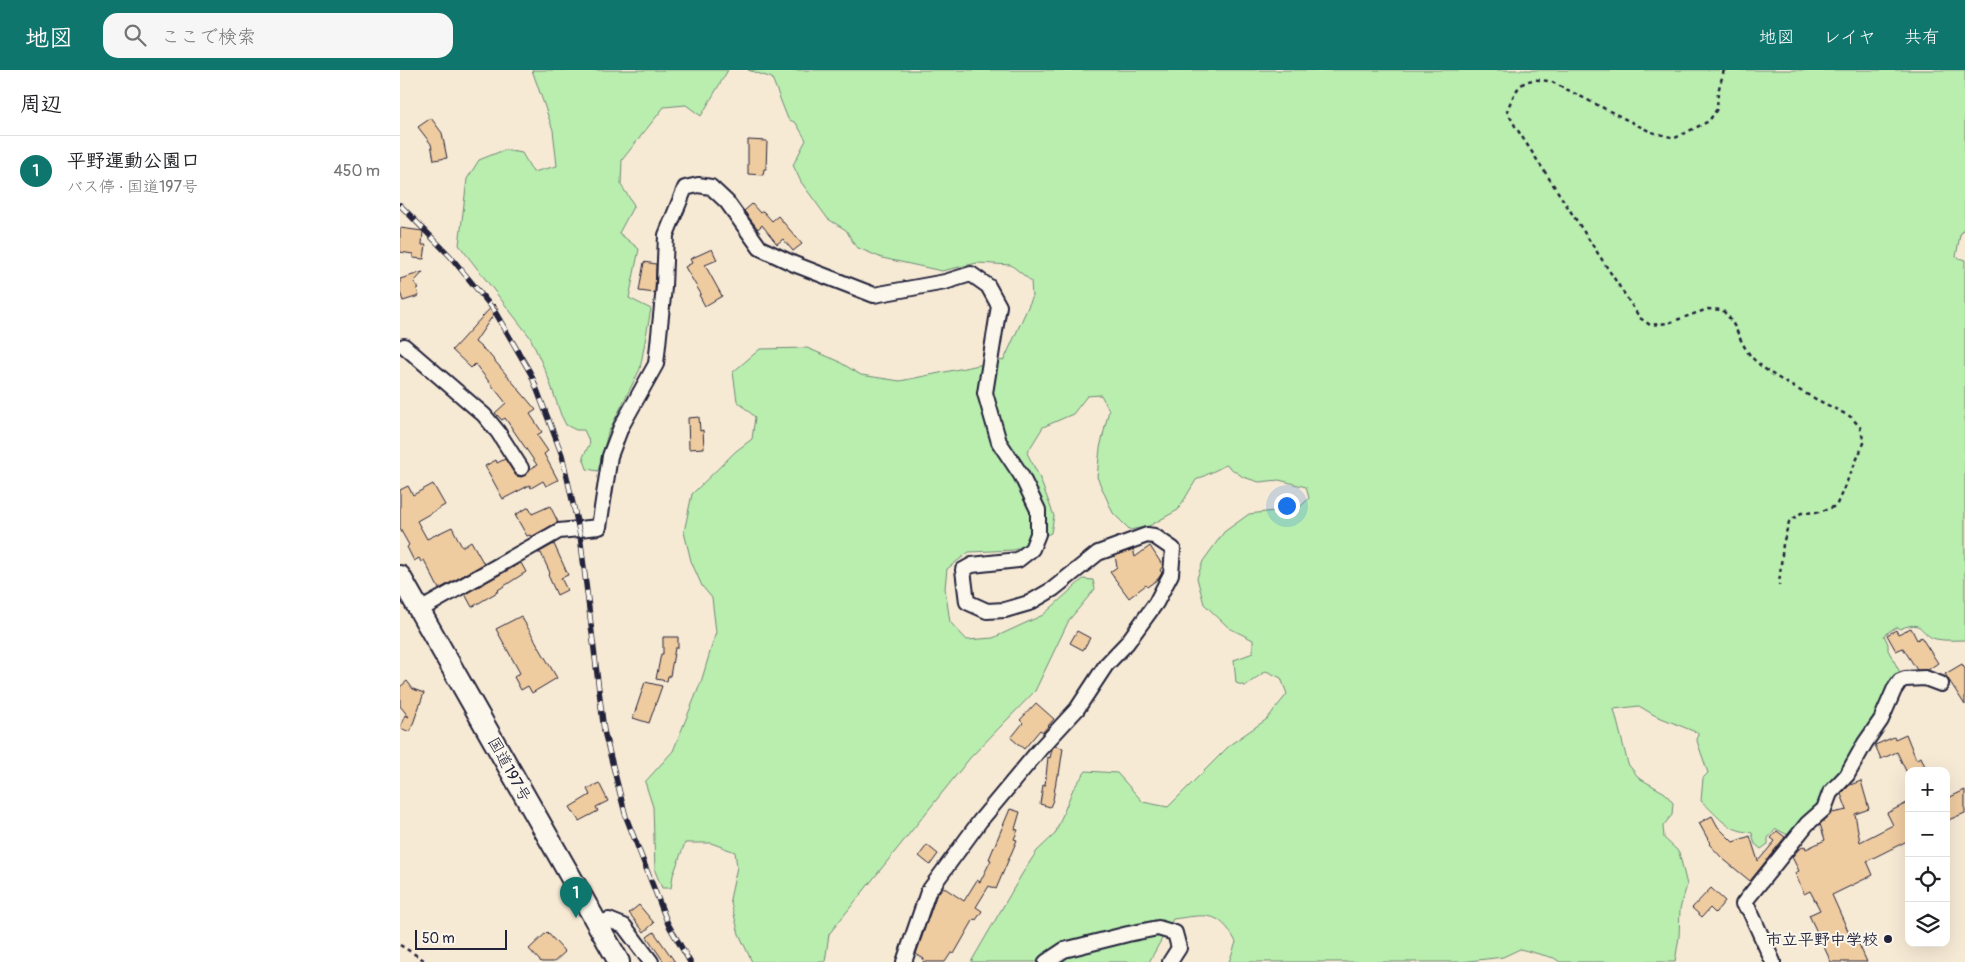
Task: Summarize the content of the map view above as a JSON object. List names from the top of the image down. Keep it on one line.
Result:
{"streets":{"highway":["国道197号"]},"places":["市立平野中学校"],"scale_bar":"50 m","page":{"header":"地図","search":"ここで検索","nav":["地図","レイヤ","共有"],"heading":"周辺","list":[{"mark":"1","name":"平野運動公園口","note":"バス停 · 国道197号","value":"450 m"}],"map_buttons":["+","−"],"pins":"1","scale":"50 m"}}
